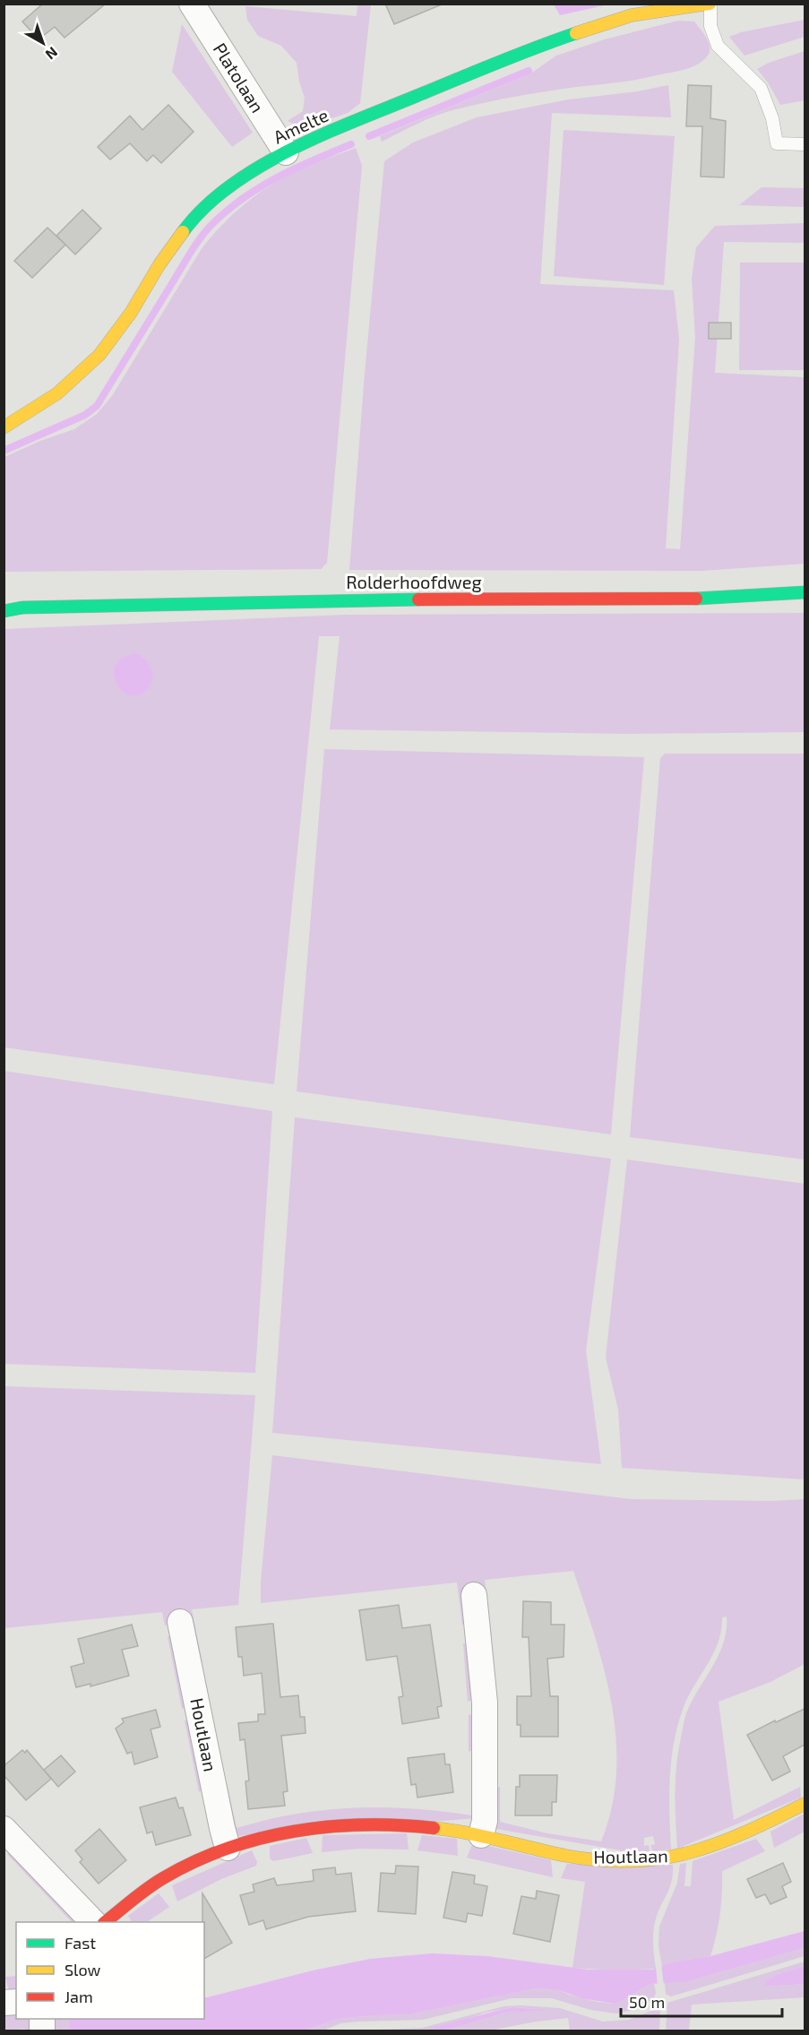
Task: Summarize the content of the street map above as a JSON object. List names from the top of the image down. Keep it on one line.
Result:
{"streets":{"street":["Platolaan","Amelte","Rolderhoofdweg","Houtlaan"]},"crossings":[["Platolaan","Amelte"]],"legend":["Fast","Slow","Jam"],"scale_bar":"50 m","north":"bottom right"}
